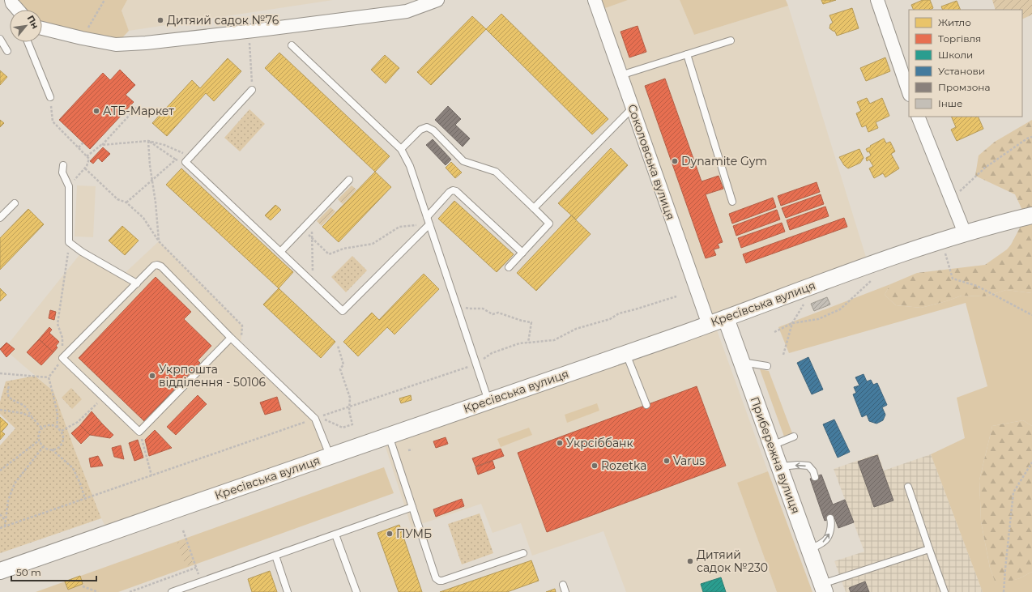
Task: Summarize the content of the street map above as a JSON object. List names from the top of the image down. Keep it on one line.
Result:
{"streets":{"street":["Соколовська вулиця","Кресівська вулиця","Прибережна вулиця"]},"crossings":[["Соколовська вулиця","Кресівська вулиця"],["Кресівська вулиця","Прибережна вулиця"]],"places":["Дитяий садок №76","АТБ-Маркет","Dynamite Gym","Укрпошта відділення - 50106","Укрсіббанк","Varus","Rozetka","ПУМБ","Дитяий садок №230"],"legend":["Житло","Торгівля","Школи","Установи","Промзона","Інше"],"scale_bar":"50 m","north":"top right"}
